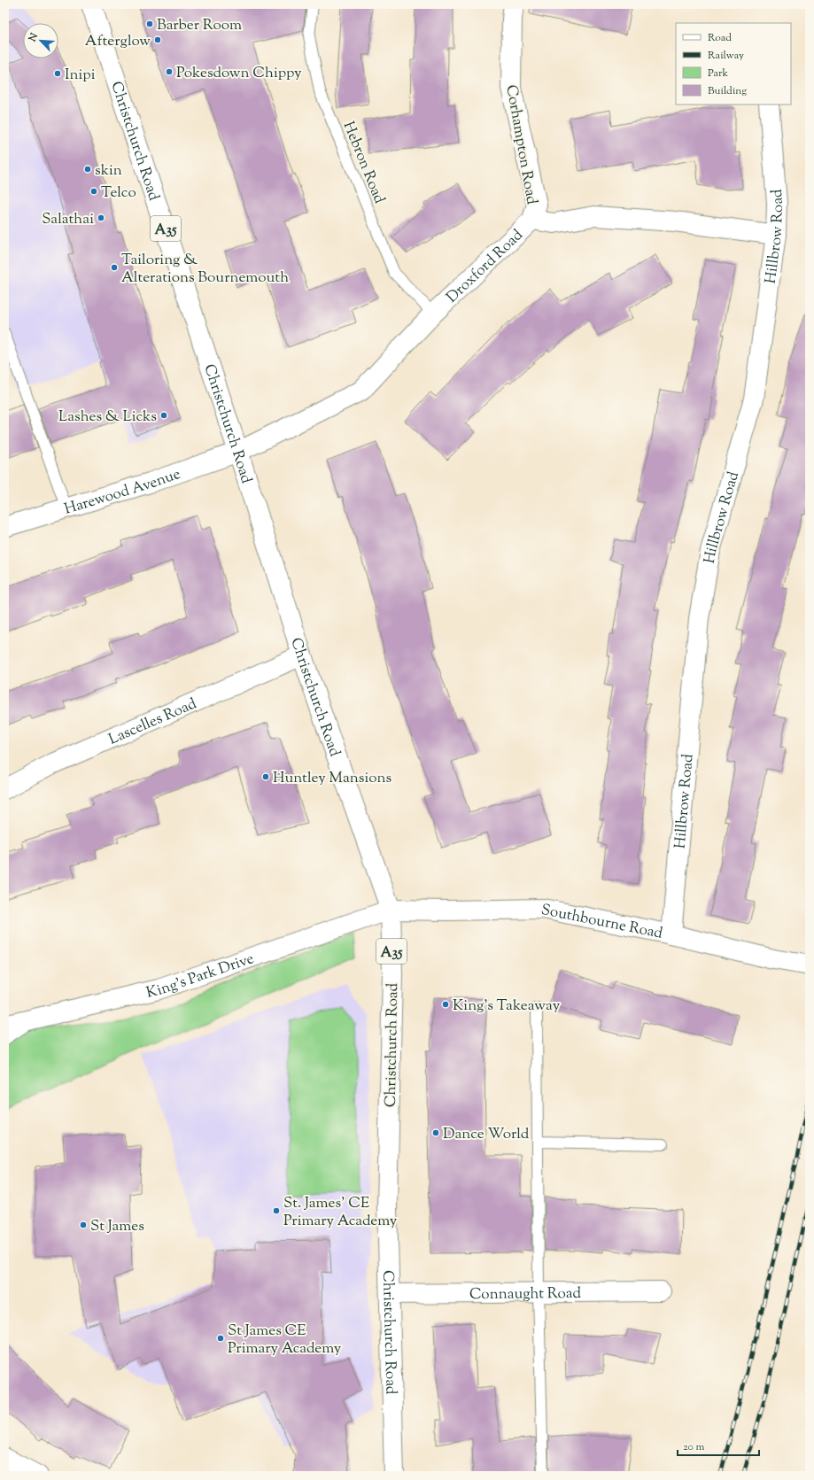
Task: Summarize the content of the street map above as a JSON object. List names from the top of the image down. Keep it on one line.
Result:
{"streets":{"street":["Christchurch Road","Corhampton Road","A35","Hillbrow Road","Droxford Road","Harewood Avenue","Lascelles Road","Southbourne Road","King's Park Drive","Connaught Road"],"lane":["Hebron Road"]},"crossings":[["Christchurch Road","Droxford Road"],["Christchurch Road","Harewood Avenue"],["Christchurch Road","Lascelles Road"],["Christchurch Road","Southbourne Road"],["Christchurch Road","King's Park Drive"],["Christchurch Road","Connaught Road"],["Corhampton Road","Droxford Road"],["Hebron Road","Droxford Road"],["Hillbrow Road","Droxford Road"],["Hillbrow Road","Southbourne Road"],["Droxford Road","Harewood Avenue"],["Southbourne Road","King's Park Drive"]],"places":["Barber Room","Afterglow","Pokesdown Chippy","Inipi","skin","Telco","Salathai","Tailoring & Alterations Bournemouth","Lashes & Licks","Huntley Mansions","King's Takeaway","Dance World","St. James' CE Primary Academy","St James","St James CE Primary Academy"],"legend":["Road","Railway","Park","Building"],"scale_bar":"20 m","north":"top left"}
